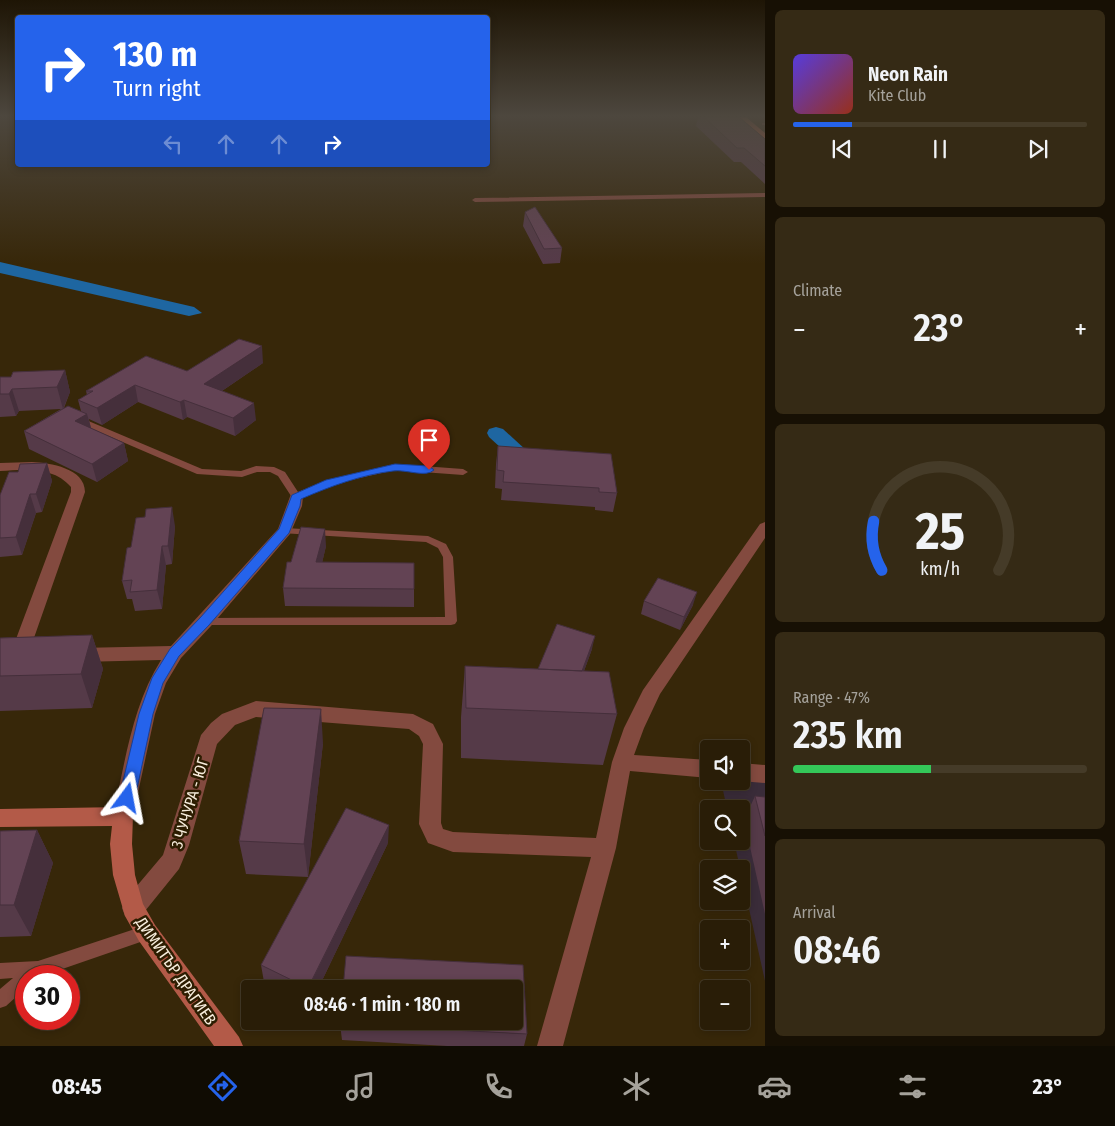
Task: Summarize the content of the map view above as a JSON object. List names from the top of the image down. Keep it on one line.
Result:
{"streets":{"street":["3 ЧУЧУРА - ЮГ","ДИМИТЪР ДРАГИЕВ"]},"crossings":[["3 ЧУЧУРА - ЮГ","ДИМИТЪР ДРАГИЕВ"]],"page":{"turn":["130 m","Turn right"],"song":["Neon Rain","Kite Club"],"tile":["Climate",["Range · 47%","235 km"],["Arrival","08:46"]],"heat":["−","23°","+"],"map_buttons":["+","−"],"limit":"30","trip":"08:46 · 1 min · 180 m","tabs":["08:45","23°"],"gauge":["25","km/h"]}}
